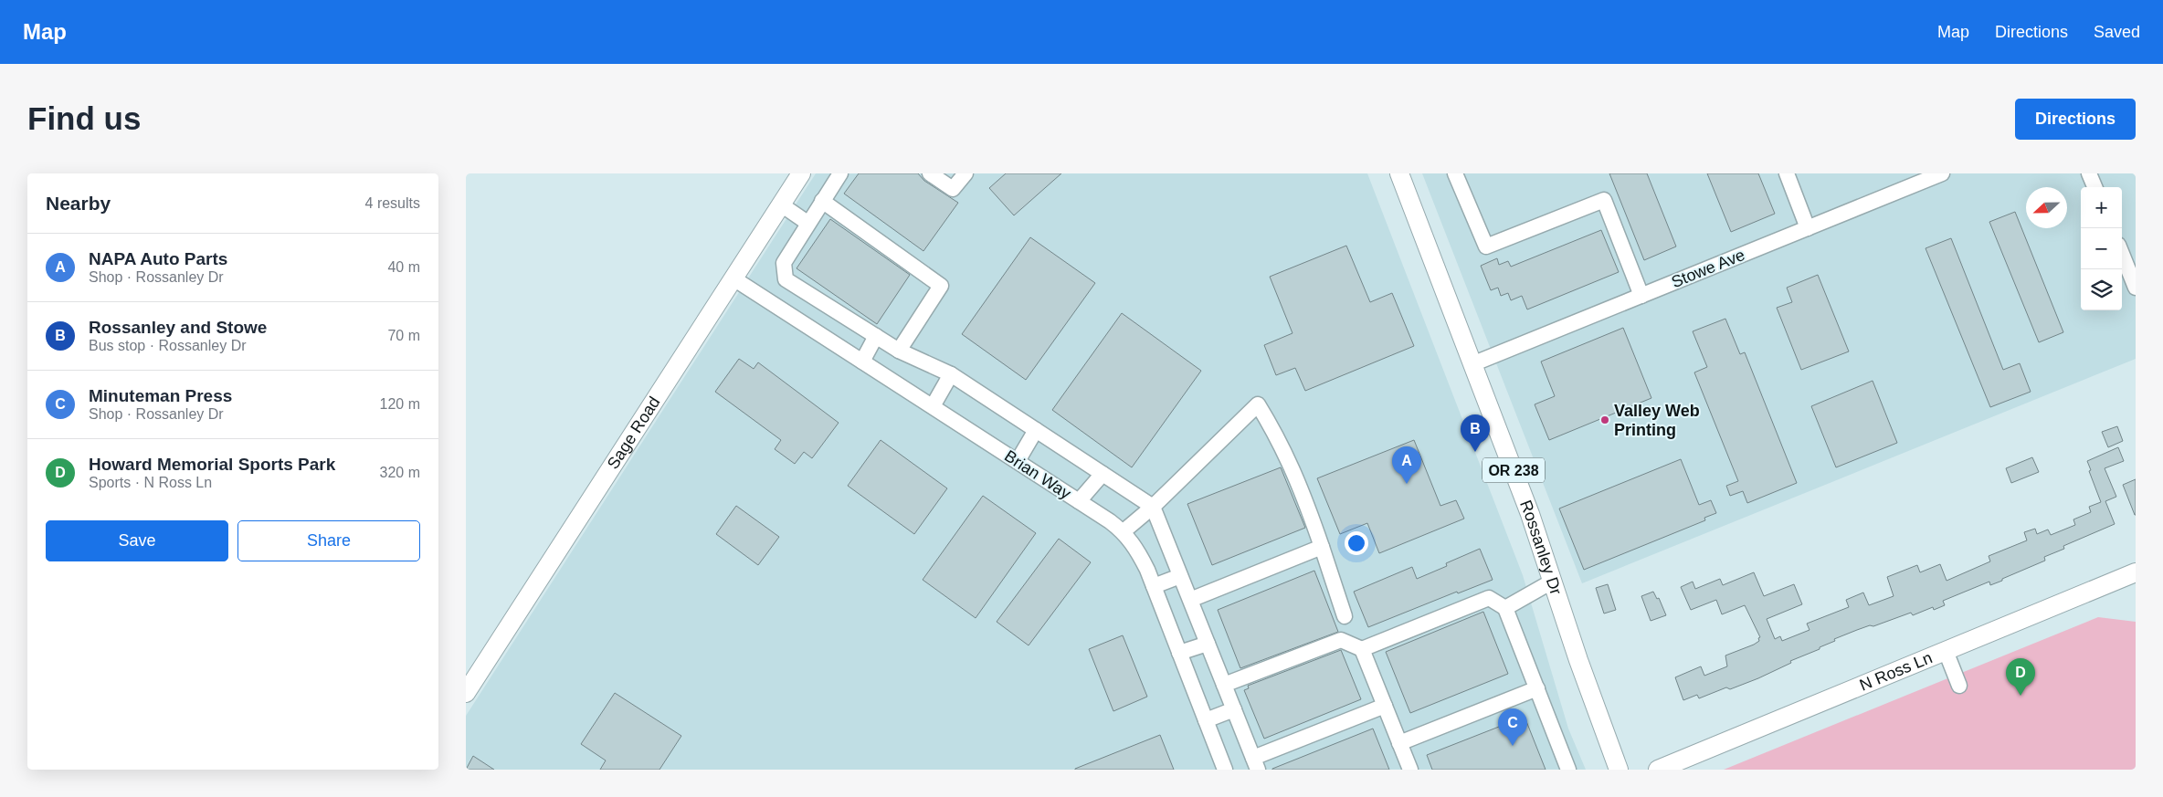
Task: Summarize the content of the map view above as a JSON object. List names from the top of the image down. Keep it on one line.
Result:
{"streets":{"main road":["Sage Road","OR 238","Rossanley Dr","N Ross Ln"],"street":["Stowe Ave","Brian Way"]},"crossings":[["Stowe Ave","Rossanley Dr"],["Sage Road","Brian Way"]],"places":["Valley Web Printing"],"north":"left","page":{"header":"Map","nav":["Map","Directions","Saved"],"buttons":["Directions",["Save","Share"]],"title":"Find us","heading":["Nearby","4 results"],"map_buttons":["+","−"],"list":[{"mark":"A","name":"NAPA Auto Parts","note":"Shop · Rossanley Dr","value":"40 m"},{"mark":"B","name":"Rossanley and Stowe","note":"Bus stop · Rossanley Dr","value":"70 m"},{"mark":"C","name":"Minuteman Press","note":"Shop · Rossanley Dr","value":"120 m"},{"mark":"D","name":"Howard Memorial Sports Park","note":"Sports · N Ross Ln","value":"320 m"}],"pins":["B","A","D","C"]}}
